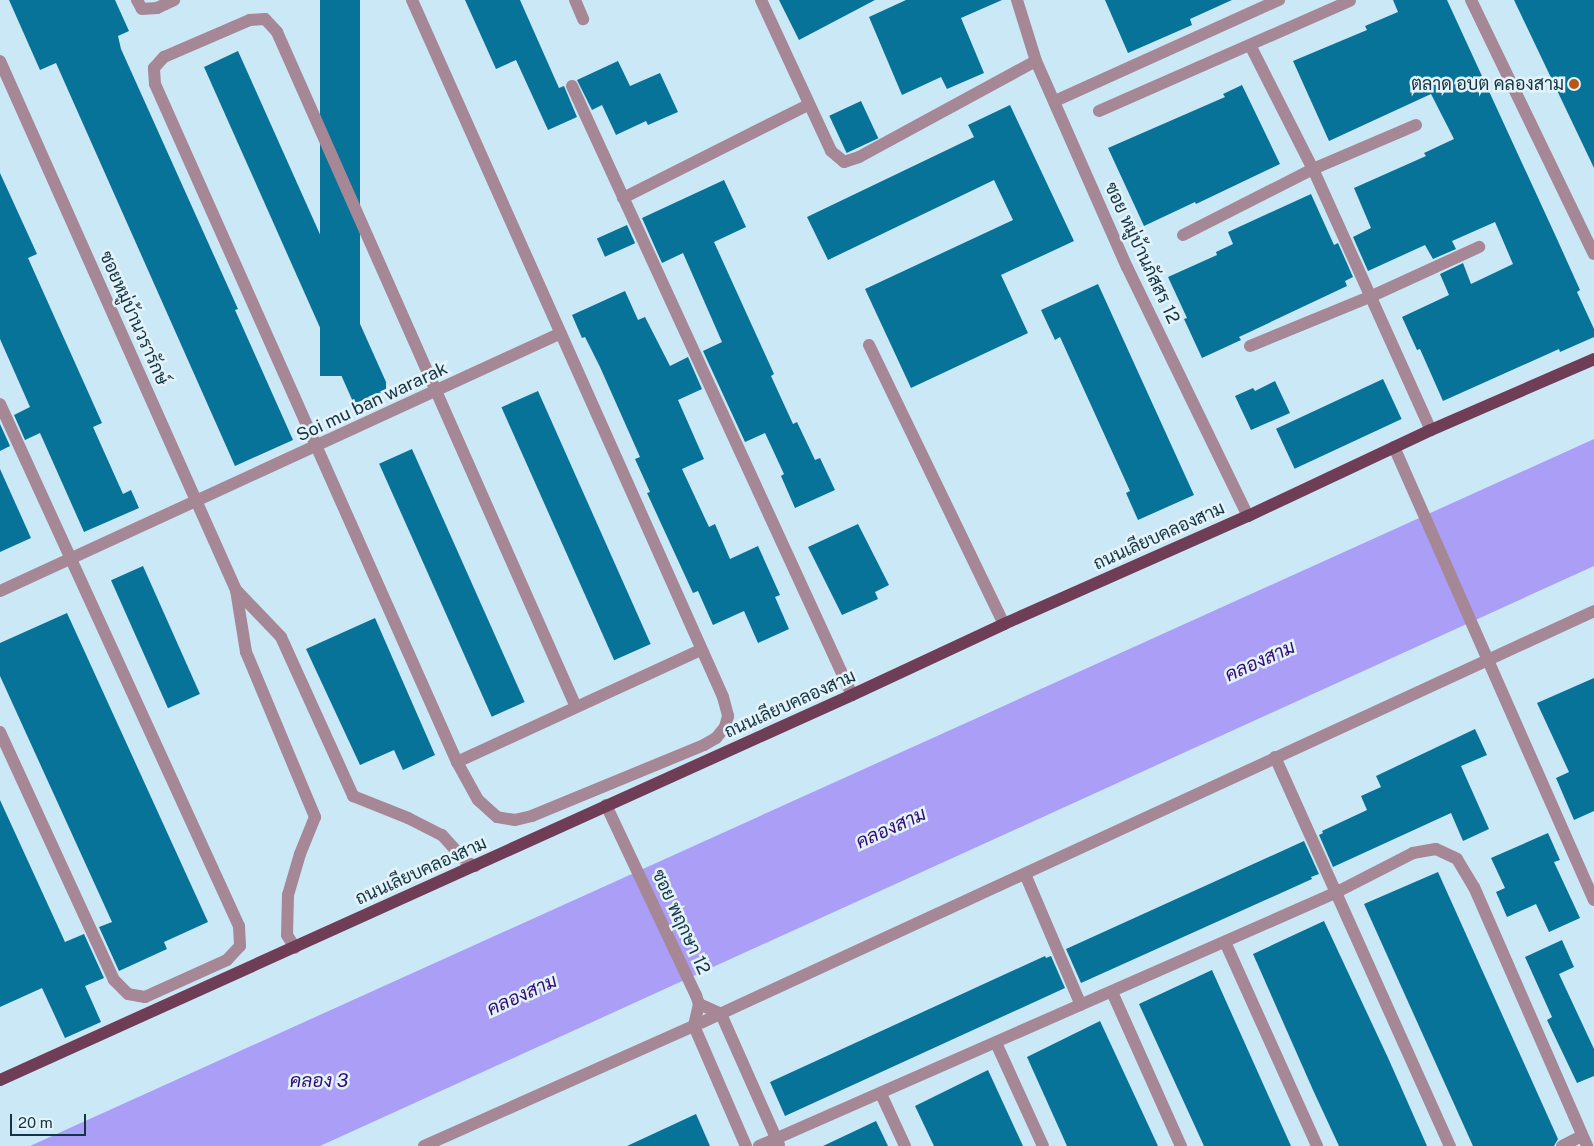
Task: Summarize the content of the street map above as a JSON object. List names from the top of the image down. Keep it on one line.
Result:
{"streets":{"main road":["ถนนเลียบคลองสาม"],"street":["ซอย หมู่บ้านภัสสร 12","ซอยหมู่บ้านวรารักษ์","Soi mu ban wararak","ซอย พฤกษา 12"]},"crossings":[["ซอย หมู่บ้านภัสสร 12","ถนนเลียบคลองสาม"],["ซอยหมู่บ้านวรารักษ์","Soi mu ban wararak"],["ถนนเลียบคลองสาม","ซอย พฤกษา 12"]],"water":["คลองสาม","คลอง 3"],"places":["ตลาด อบต คลองสาม"],"scale_bar":"20 m"}
